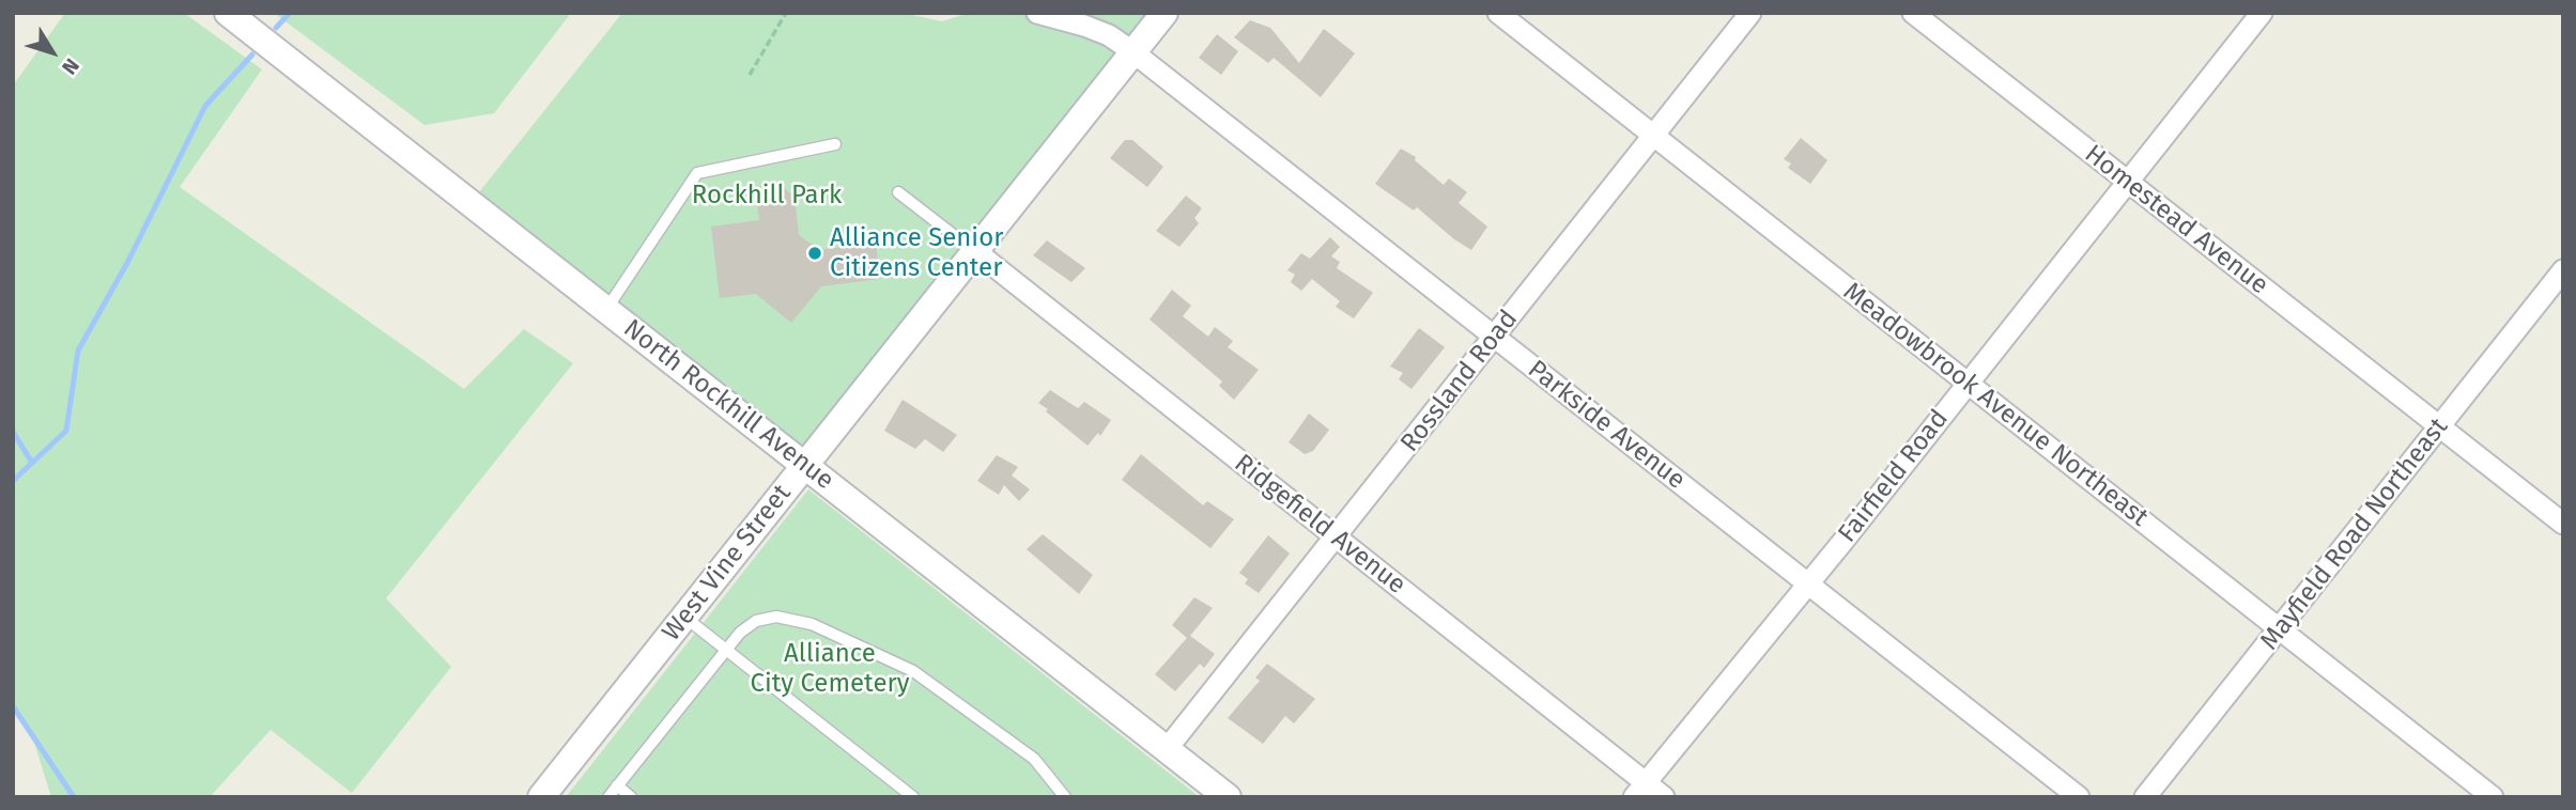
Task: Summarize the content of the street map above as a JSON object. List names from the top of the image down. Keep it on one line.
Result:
{"streets":{"street":["Homestead Avenue","Rossland Road","North Rockhill Avenue","Meadowbrook Avenue Northeast","Parkside Avenue","Fairfield Road","Ridgefield Avenue","Mayfield Road Northeast","West Vine Street"]},"crossings":[["Homestead Avenue","Fairfield Road"],["Homestead Avenue","Mayfield Road Northeast"],["Rossland Road","North Rockhill Avenue"],["Rossland Road","Meadowbrook Avenue Northeast"],["Rossland Road","Parkside Avenue"],["Rossland Road","Ridgefield Avenue"],["North Rockhill Avenue","West Vine Street"],["Meadowbrook Avenue Northeast","Fairfield Road"],["Meadowbrook Avenue Northeast","Mayfield Road Northeast"],["Parkside Avenue","Fairfield Road"],["Parkside Avenue","West Vine Street"],["Fairfield Road","Ridgefield Avenue"],["Ridgefield Avenue","West Vine Street"]],"parks":["Rockhill Park","Alliance City Cemetery"],"places":["Alliance Senior Citizens Center"],"north":"bottom right"}
